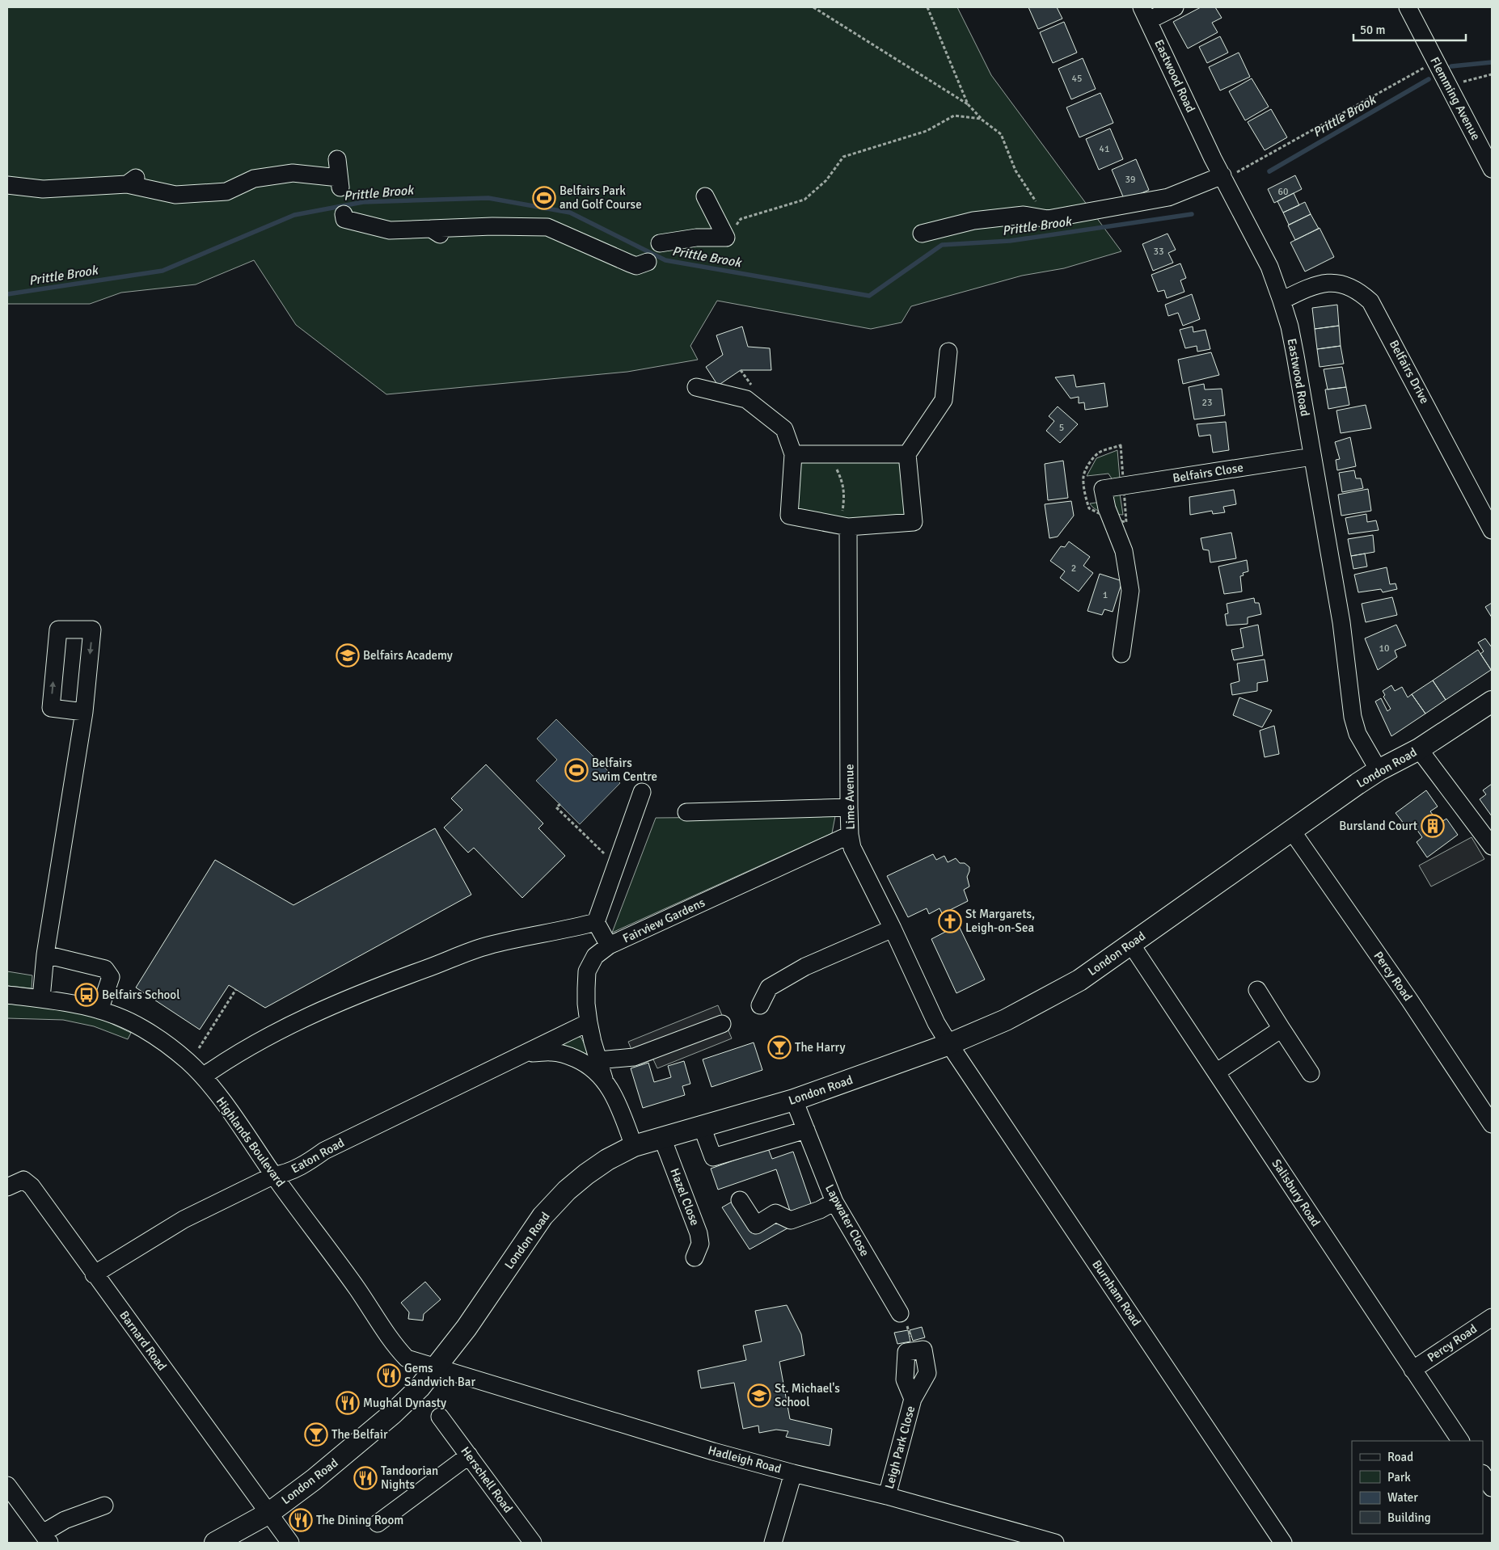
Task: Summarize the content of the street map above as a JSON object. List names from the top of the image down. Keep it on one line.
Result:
{"streets":{"main road":["London Road"],"street":["Eastwood Road","Flemming Avenue","Belfairs Drive","Belfairs Close","Lime Avenue","Fairview Gardens","Percy Road","Highlands Boulevard","Eaton Road","Salisbury Road","Hazel Close","Lapwater Close","Burnham Road","Barnard Road","Leigh Park Close","Hadleigh Road","Herschell Road"]},"crossings":[["Eastwood Road","Belfairs Drive"],["Eastwood Road","Belfairs Close"],["Eastwood Road","London Road"],["London Road","Lime Avenue"],["London Road","Percy Road"],["London Road","Highlands Boulevard"],["London Road","Eaton Road"],["London Road","Salisbury Road"],["London Road","Hazel Close"],["London Road","Lapwater Close"],["London Road","Burnham Road"],["London Road","Barnard Road"],["London Road","Hadleigh Road"],["Lime Avenue","Fairview Gardens"],["Lime Avenue","Burnham Road"],["Fairview Gardens","Eaton Road"],["Percy Road","Salisbury Road"],["Highlands Boulevard","Eaton Road"],["Highlands Boulevard","Hadleigh Road"],["Eaton Road","Barnard Road"],["Leigh Park Close","Hadleigh Road"]],"water":["Prittle Brook"],"places":{"sports":["Belfairs Park and Golf Course","Belfairs Swim Centre"],"school or university":["Belfairs Academy","St. Michael's School"],"building":["Bursland Court"],"church":["St Margarets, Leigh-on-Sea"],"bus stop":["Belfairs School"],"bar":["The Harry","The Belfair"],"restaurant":["Gems Sandwich Bar","Mughal Dynasty","Tandoorian Nights","The Dining Room"]},"house_numbers":["45","41","39","60","33","23","5","2","1","10"],"legend":["Road","Park","Water","Building"],"scale_bar":"50 m"}
